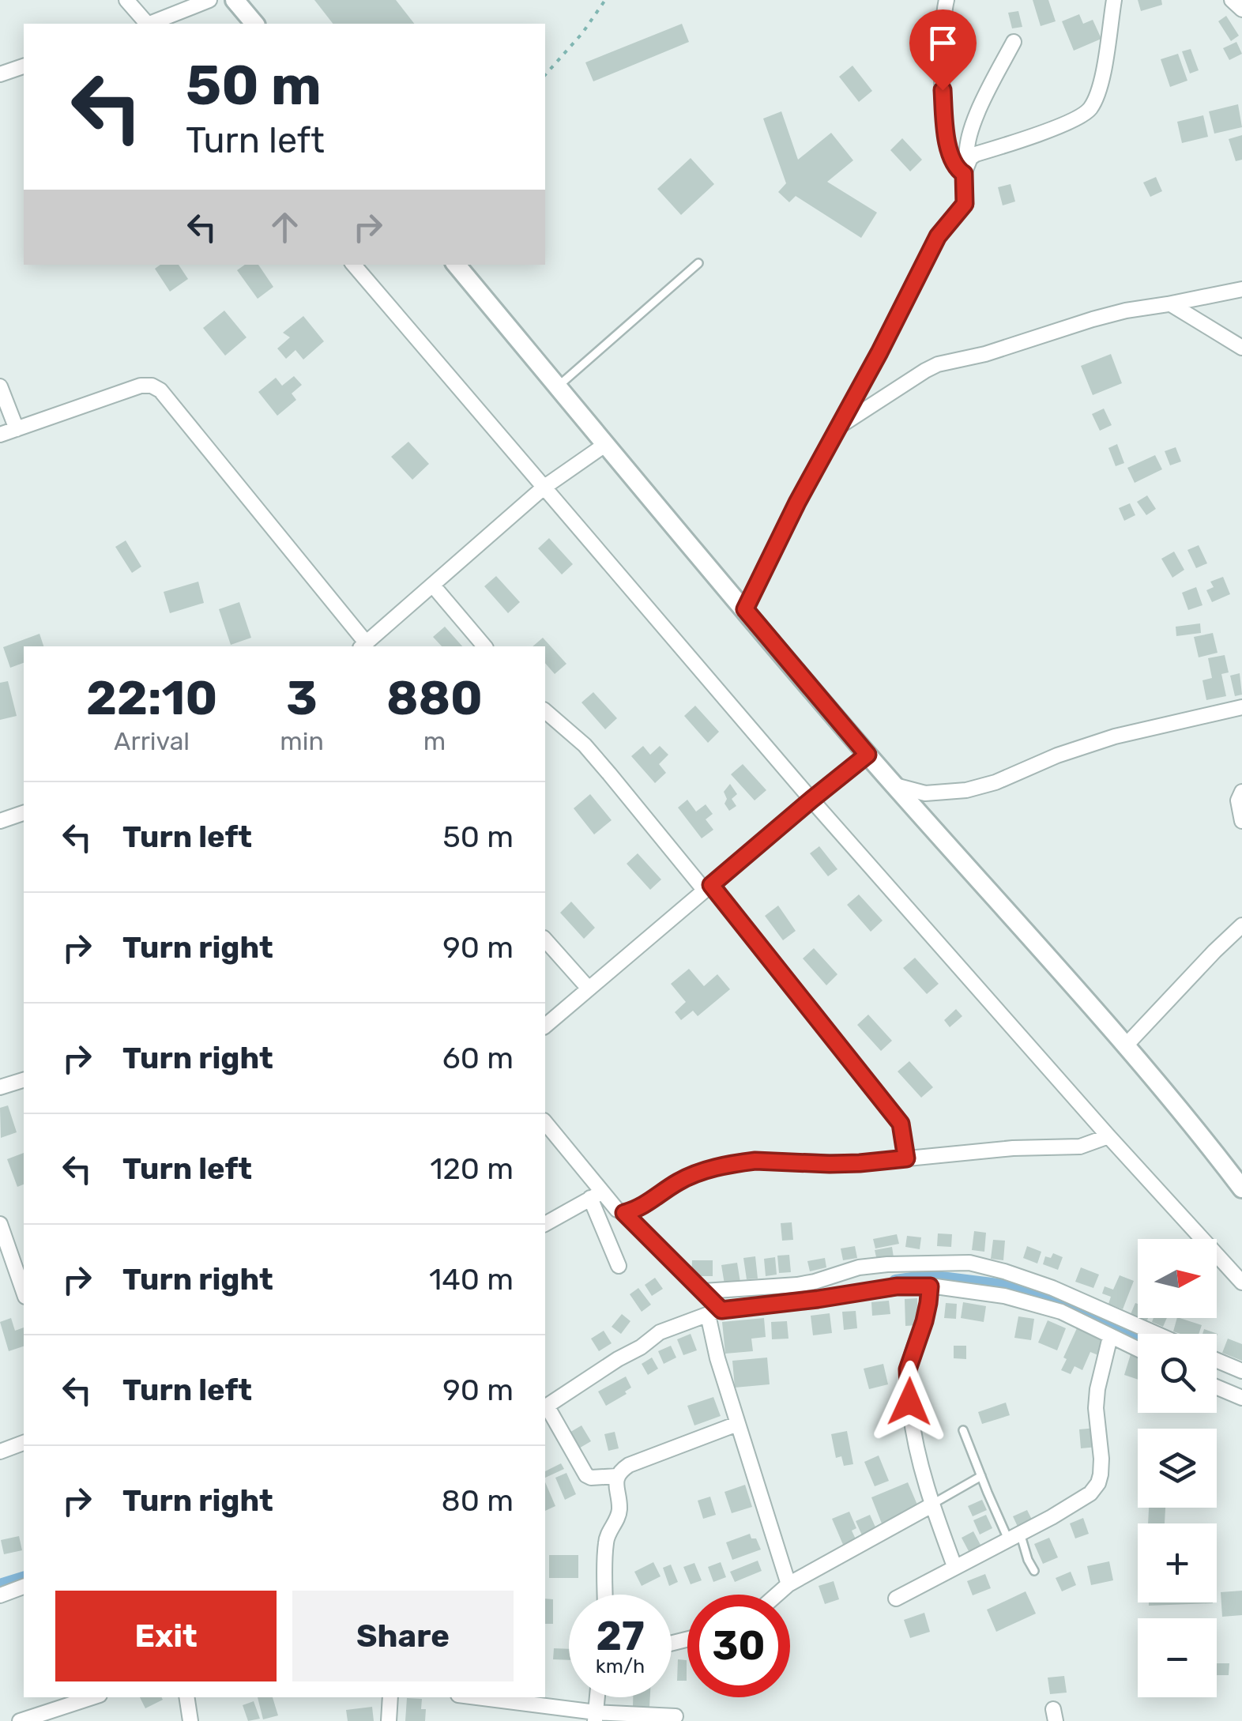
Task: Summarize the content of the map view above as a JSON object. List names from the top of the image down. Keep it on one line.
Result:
{"north":"right","page":{"turn":["50 m","Turn left"],"eta":["22:10","Arrival","3","min","880","m"],"list":[{"name":"Turn left","value":"50 m"},{"name":"Turn right","value":"90 m"},{"name":"Turn right","value":"60 m"},{"name":"Turn left","value":"120 m"},{"name":"Turn right","value":"140 m"},{"name":"Turn left","value":"90 m"},{"name":"Turn right","value":"80 m"}],"map_buttons":["+","−"],"buttons":["Exit","Share"],"speed":"27 km/h","limit":"30"}}
